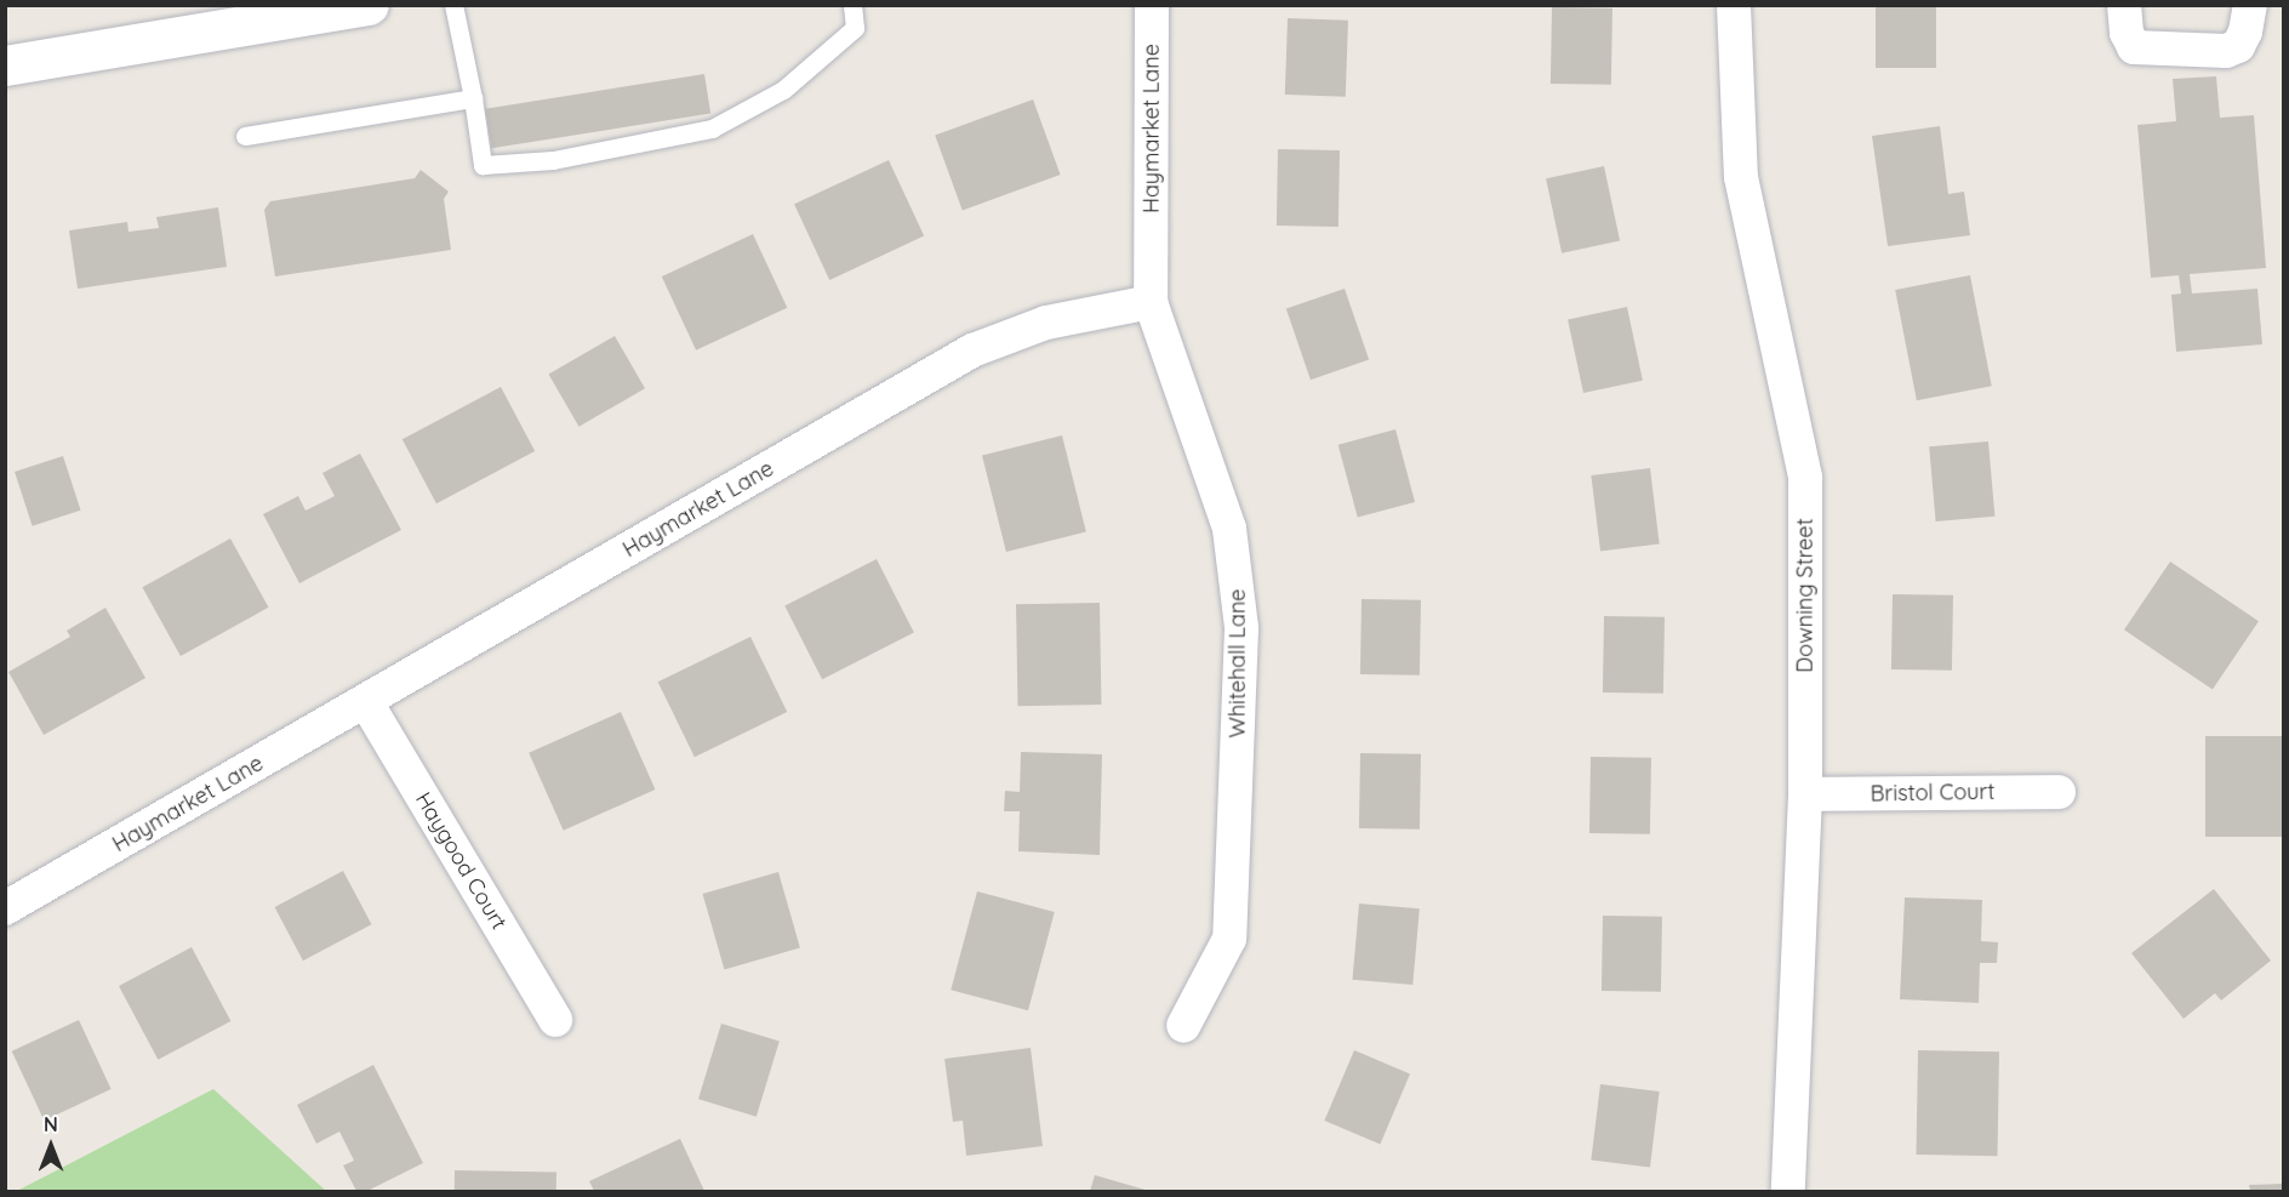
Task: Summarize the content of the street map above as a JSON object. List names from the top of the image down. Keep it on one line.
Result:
{"streets":{"street":["Haymarket Lane","Downing Street","Whitehall Lane","Bristol Court","Haygood Court"]},"crossings":[["Haymarket Lane","Whitehall Lane"],["Haymarket Lane","Haygood Court"],["Downing Street","Bristol Court"]],"north":"top"}
